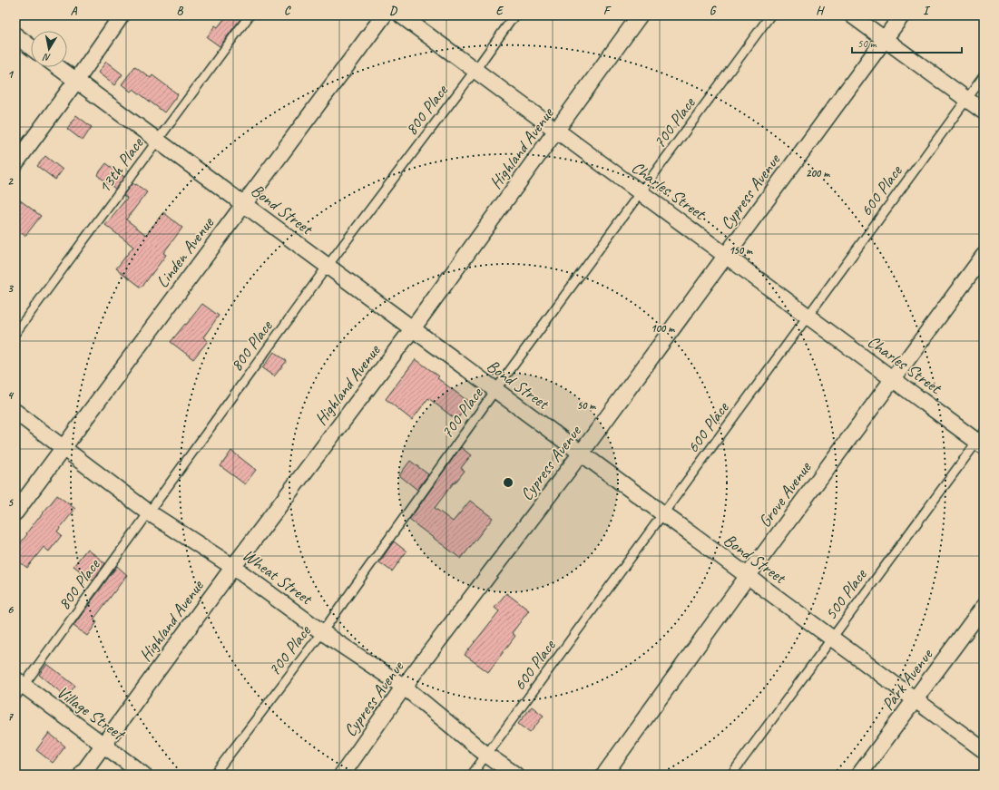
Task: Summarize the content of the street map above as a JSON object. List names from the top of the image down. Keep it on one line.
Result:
{"streets":{"street":["Highland Avenue","Charles Street","Cypress Avenue","Bond Street","Linden Avenue","Grove Avenue","Wheat Street","Park Avenue","Village Street"],"lane":["800 Place","700 Place","13th Place","600 Place","500 Place"]},"crossings":[["800 Place","Charles Street"],["800 Place","Bond Street"],["800 Place","Wheat Street"],["800 Place","Village Street"],["700 Place","Charles Street"],["700 Place","Bond Street"],["700 Place","Wheat Street"],["Highland Avenue","Charles Street"],["Highland Avenue","Bond Street"],["Highland Avenue","Wheat Street"],["Highland Avenue","Village Street"],["13th Place","Bond Street"],["Charles Street","600 Place"],["Charles Street","Cypress Avenue"],["Charles Street","Grove Avenue"],["Charles Street","500 Place"],["600 Place","Bond Street"],["600 Place","Wheat Street"],["Cypress Avenue","Bond Street"],["Cypress Avenue","Wheat Street"],["Bond Street","Linden Avenue"],["Bond Street","Grove Avenue"],["Bond Street","500 Place"],["Bond Street","Park Avenue"],["Linden Avenue","Wheat Street"]],"scale_bar":"50 m","north":"bottom","grid":{"columns":["A","B","C","D","E","F","G","H","I"],"rows":["1","2","3","4","5","6","7"]},"rings":["200 m","150 m","100 m","50 m"]}
